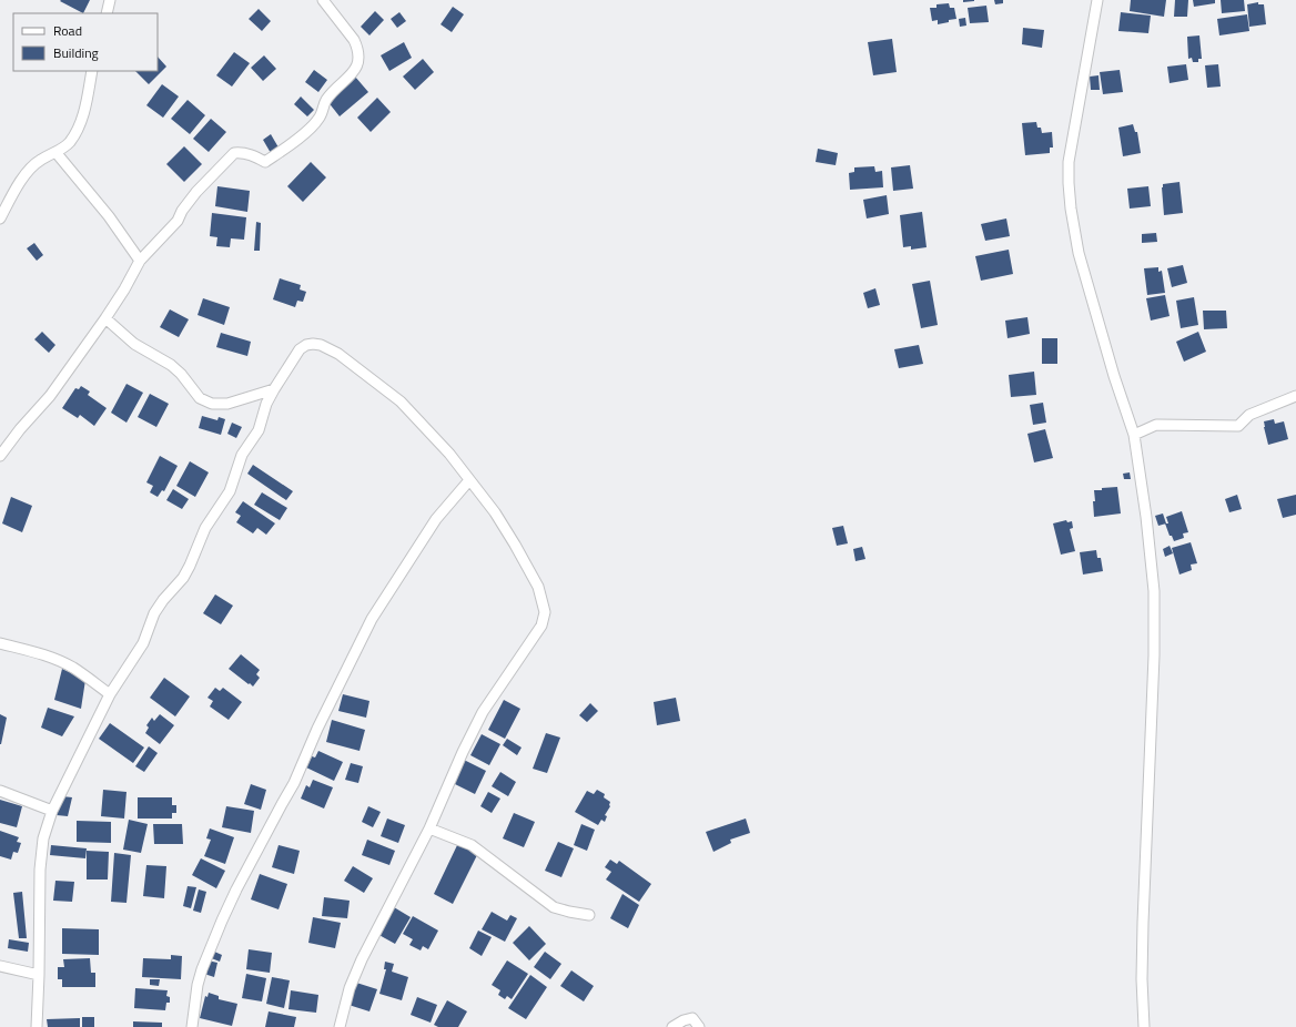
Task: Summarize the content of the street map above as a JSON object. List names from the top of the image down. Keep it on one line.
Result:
{"legend":["Road","Building"]}
